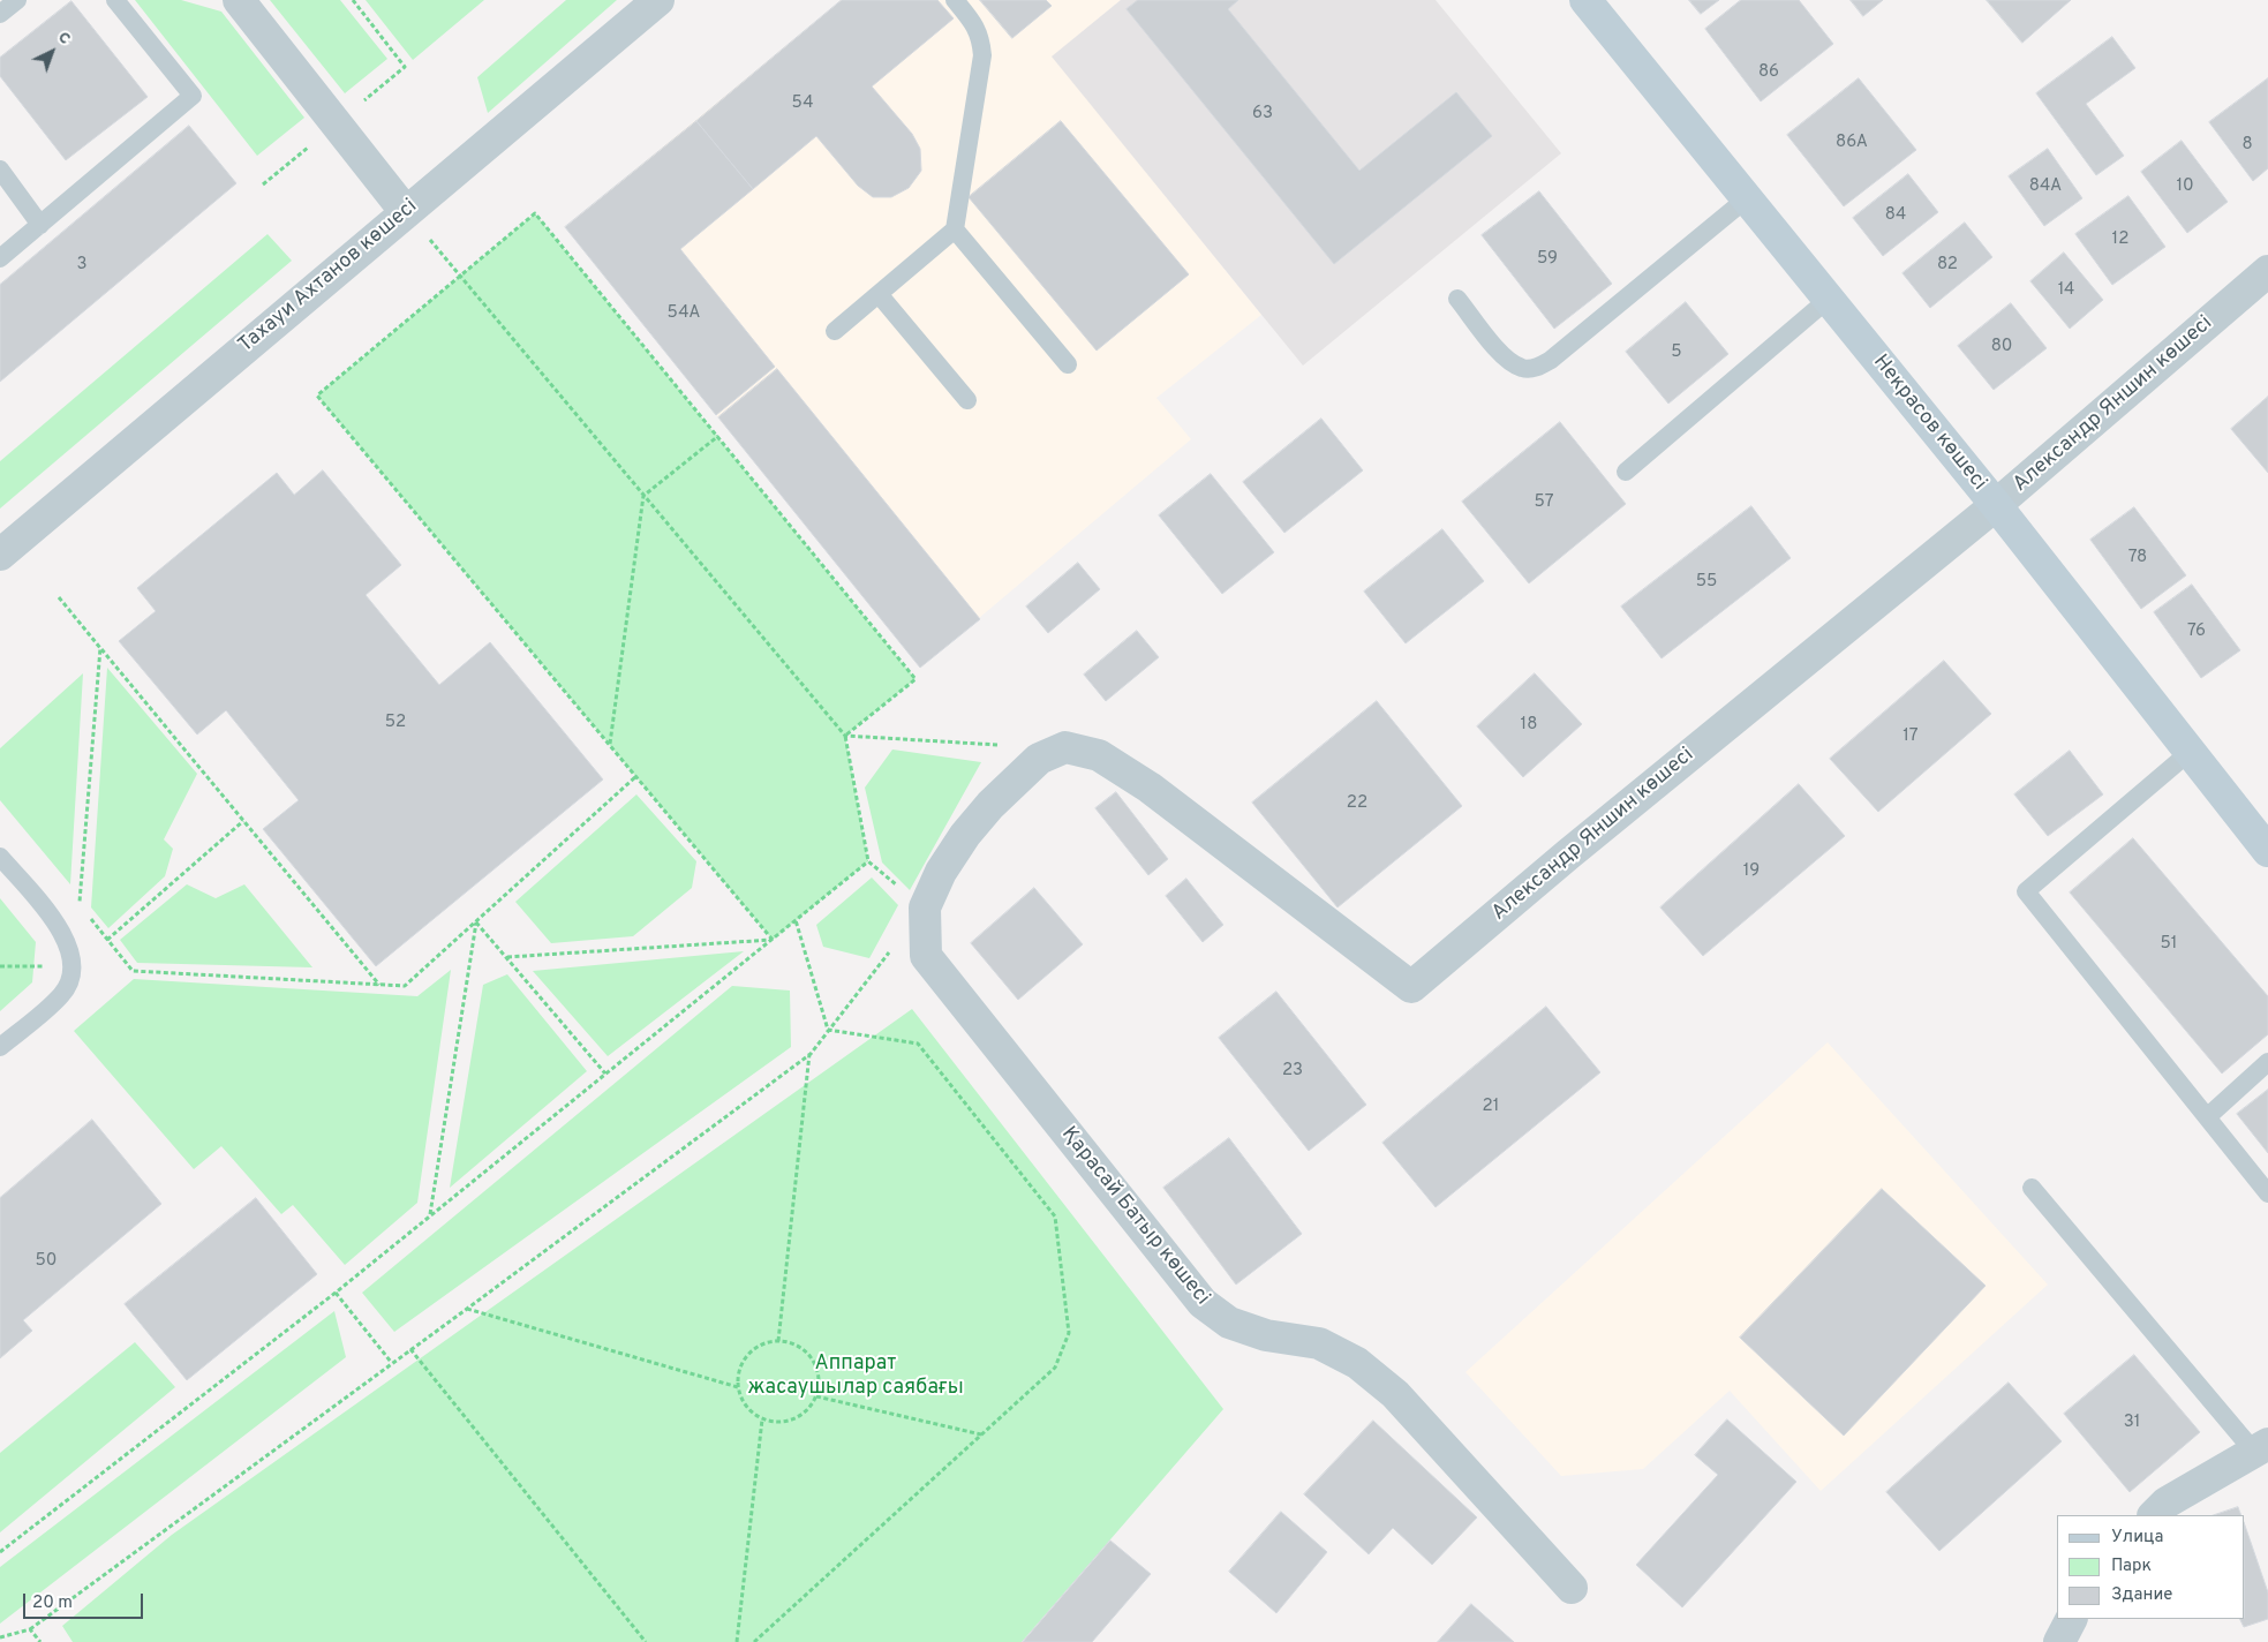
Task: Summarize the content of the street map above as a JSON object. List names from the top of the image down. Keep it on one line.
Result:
{"streets":{"main road":["Некрасов көшесі"],"street":["Тахауи Ахтанов көшесі","Александр Яншин көшесі","Қарасай Батыр көшесі"]},"crossings":[["Александр Яншин көшесі","Некрасов көшесі"],["Александр Яншин көшесі","Қарасай Батыр көшесі"]],"parks":["Аппарат жасаушылар саябағы"],"house_numbers":["86","54","63","86А","8","84А","10","84","12","59","3","82","14","54А","80","5","57","78","55","76","52","18","17","22","19","51","23","21","50","31"],"legend":["Улица","Парк","Здание"],"scale_bar":"20 m","north":"top right"}
